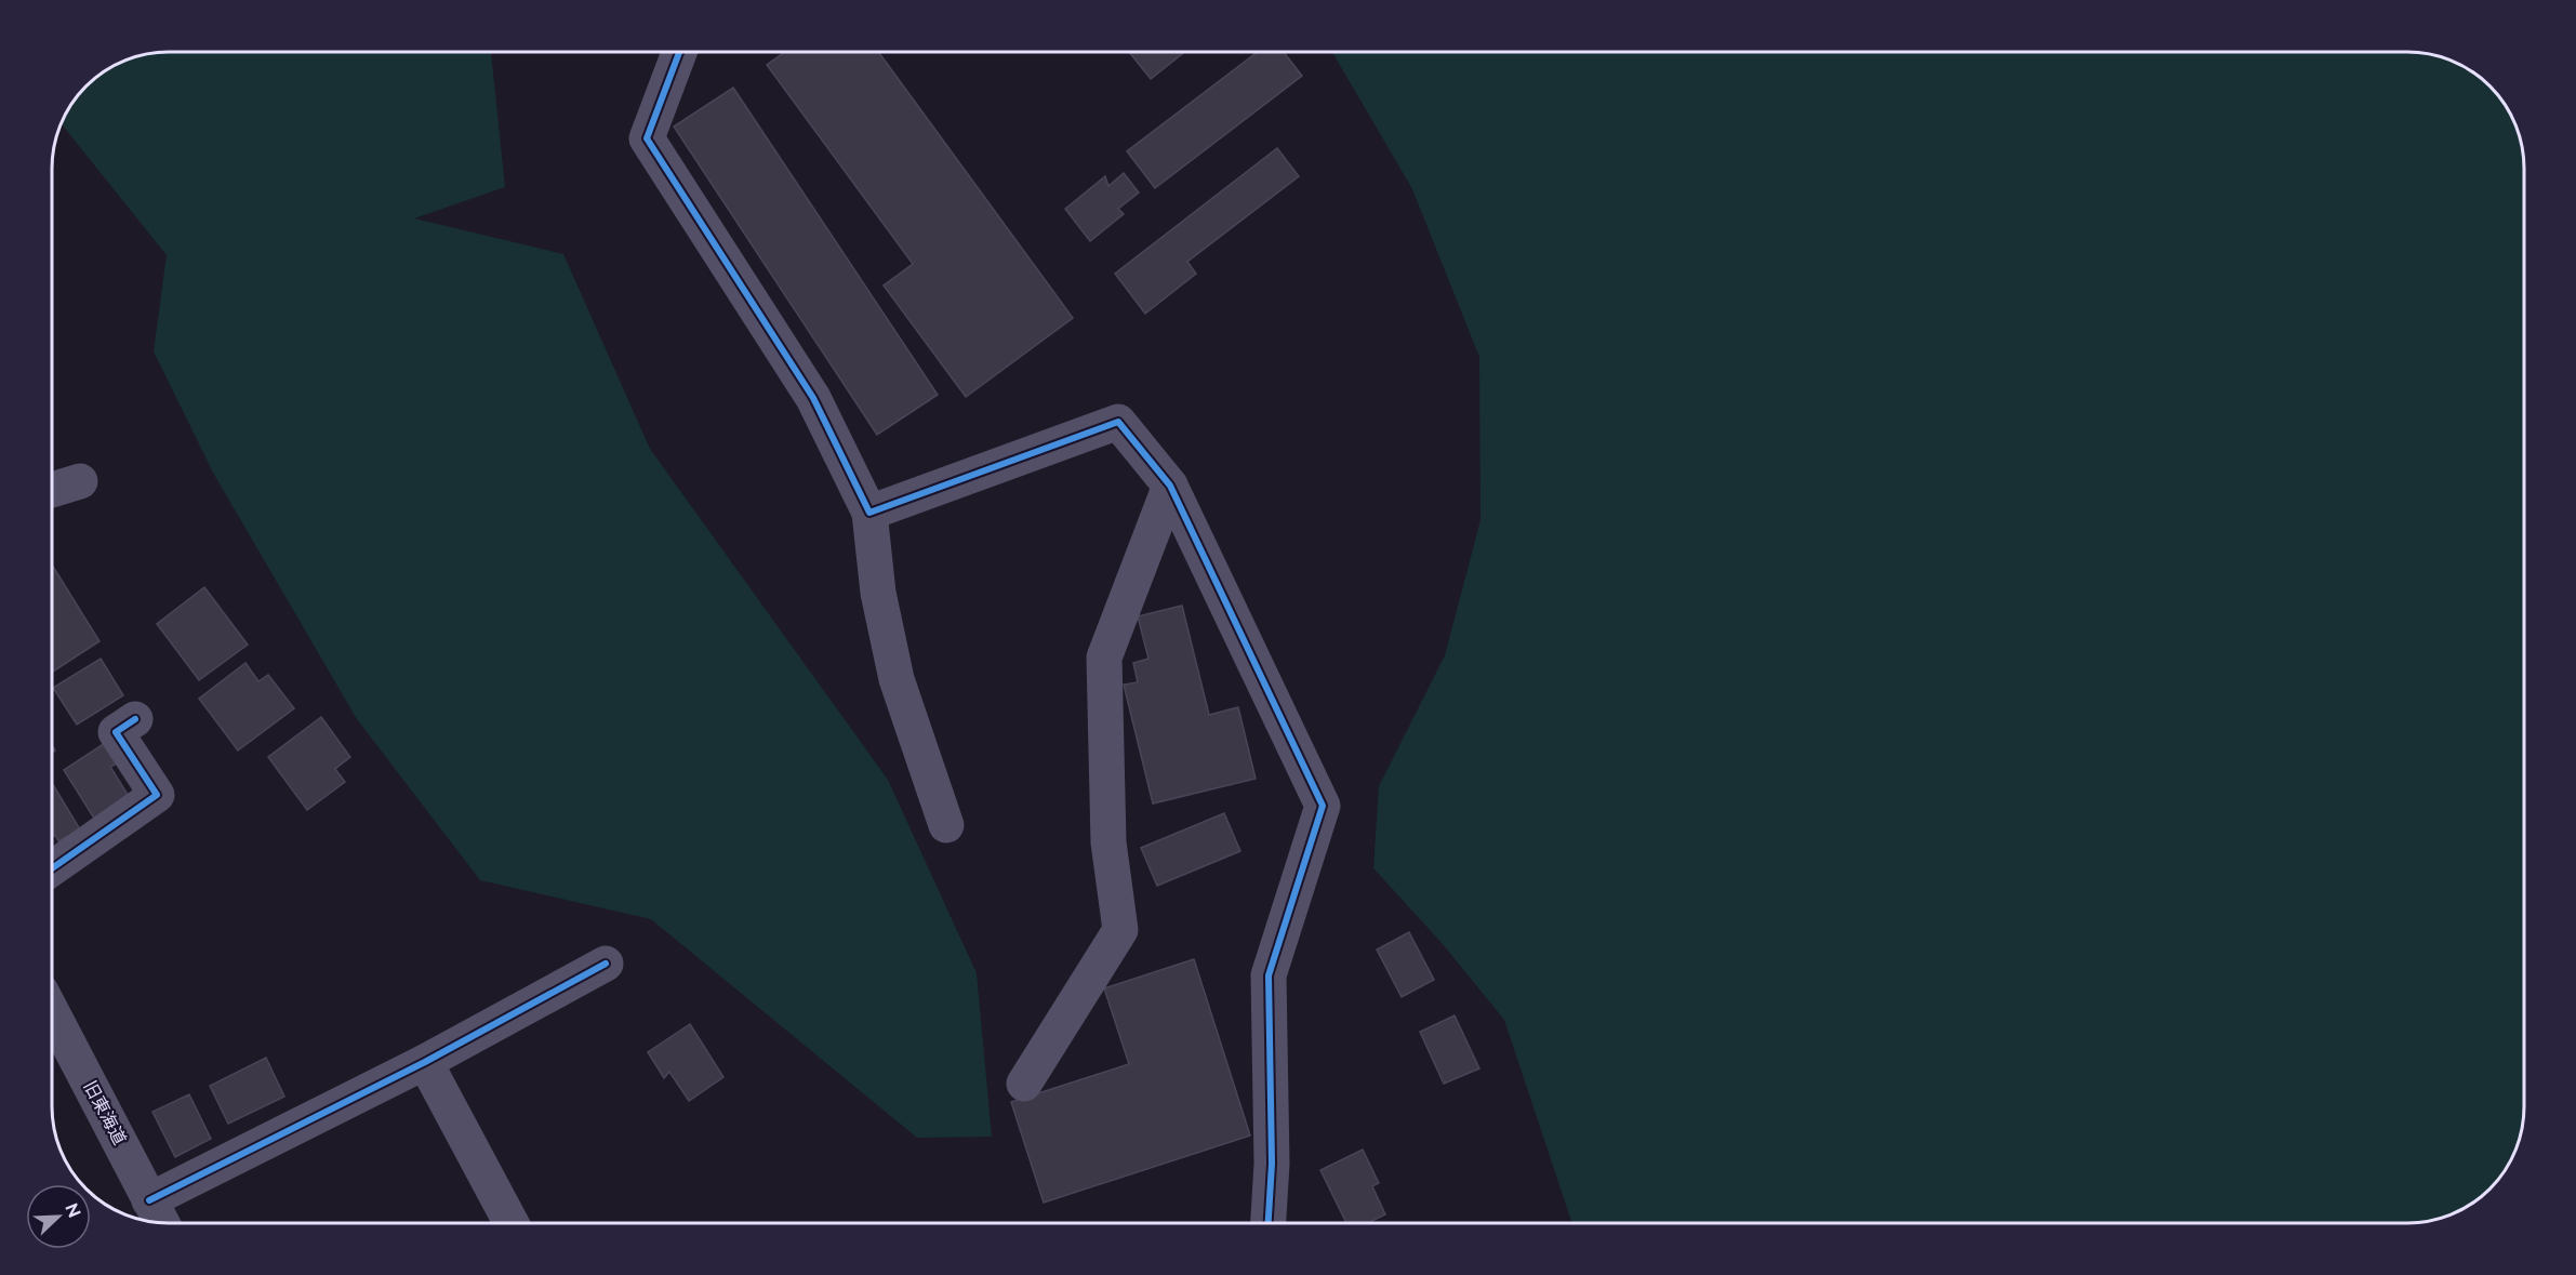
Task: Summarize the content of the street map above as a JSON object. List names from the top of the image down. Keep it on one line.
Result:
{"streets":{"street":["旧東海道"]},"north":"top right"}
